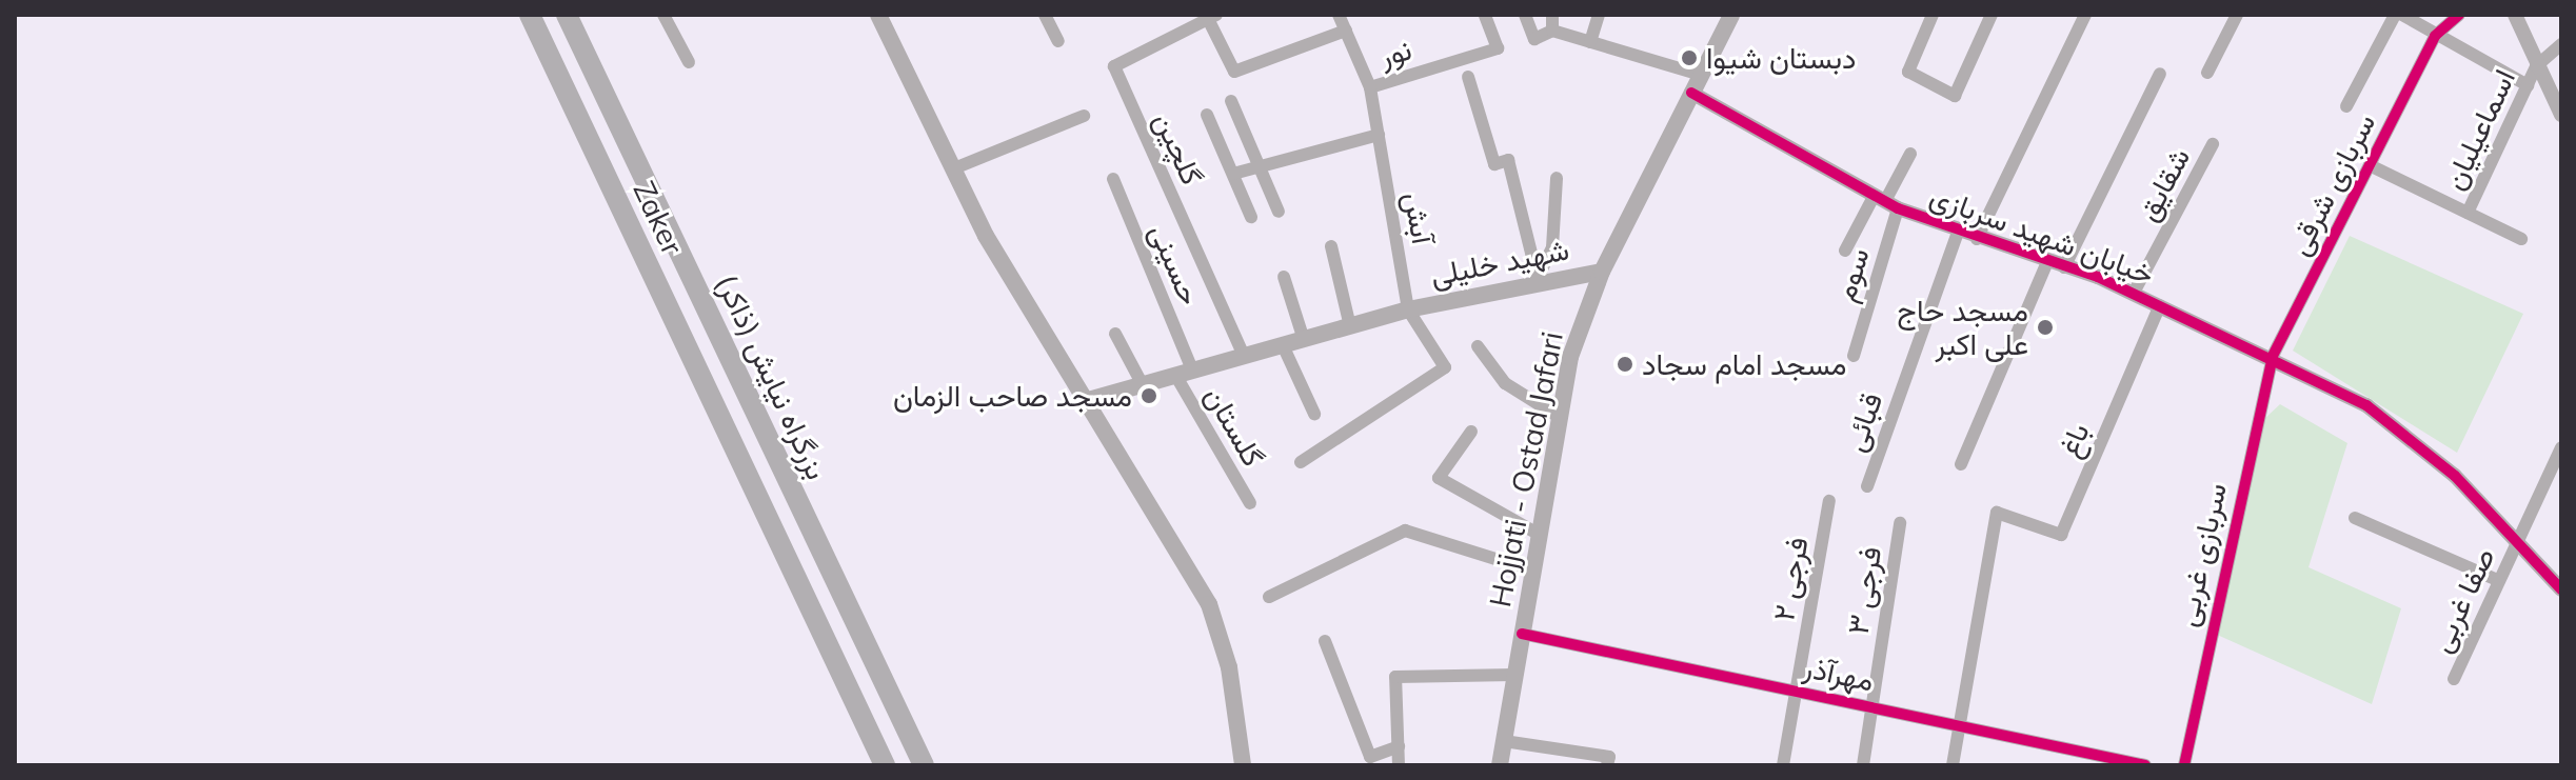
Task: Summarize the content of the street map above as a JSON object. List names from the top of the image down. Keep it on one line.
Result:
{"streets":{"highway":["Zaker","بزرگراه نیایش (ذاکر)"],"main road":["شهید خلیلی","Hojjati - Ostad Jafari"],"street":["نور","اسماعیلیان","گلچین","شقایق","سربازی شرقی","آبش","خیابان شهید سربازی","حسینی","سوم","قبائی","گلستان","باغ","سربازی غربی","فرجی ۲","فرجی ۳","صفا غربی","مهرآذر"]},"crossings":[["نور","آبش"],["گلچین","شهید خلیلی"],["شقایق","خیابان شهید سربازی"],["سربازی شرقی","خیابان شهید سربازی"],["سربازی شرقی","سربازی غربی"],["آبش","شهید خلیلی"],["خیابان شهید سربازی","سوم"],["خیابان شهید سربازی","قبائی"],["خیابان شهید سربازی","باغ"],["خیابان شهید سربازی","Hojjati - Ostad Jafari"],["خیابان شهید سربازی","سربازی غربی"],["خیابان شهید سربازی","صفا غربی"],["شهید خلیلی","حسینی"],["شهید خلیلی","گلستان"],["شهید خلیلی","Hojjati - Ostad Jafari"],["حسینی","گلستان"],["باغ","مهرآذر"],["Hojjati - Ostad Jafari","مهرآذر"],["فرجی ۲","مهرآذر"],["فرجی ۳","مهرآذر"]],"places":["دبستان شیوا","مسجد حاج علی اکبر","مسجد امام سجاد","مسجد صاحب الزمان"]}
